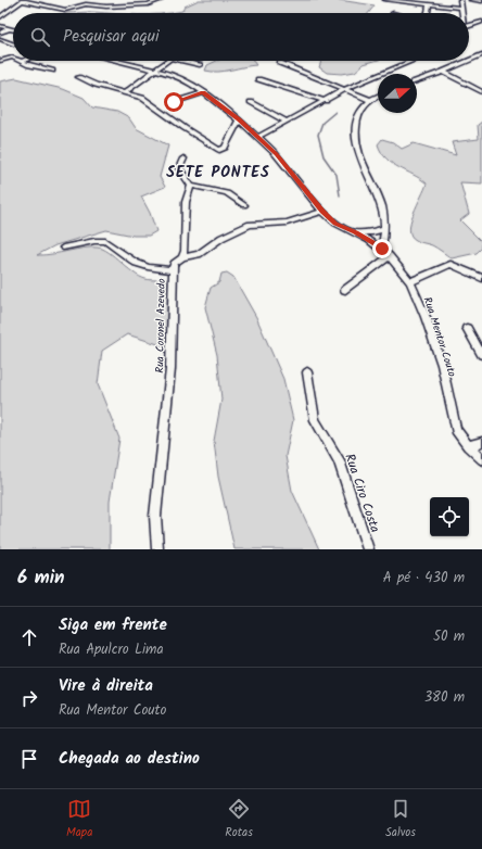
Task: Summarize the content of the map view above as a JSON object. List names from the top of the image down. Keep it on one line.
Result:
{"streets":{"street":["Rua Coronel Azevedo","Rua Mentor Couto","Rua Ciro Costa"]},"districts":["SETE PONTES"],"north":"right","page":{"search":"Pesquisar aqui","heading":["6 min","A pé · 430 m"],"list":[["Siga em frente","Rua Apulcro Lima","50 m"],["Vire à direita","Rua Mentor Couto","380 m"],"Chegada ao destino"],"nav":["Mapa","Rotas","Salvos"]}}
